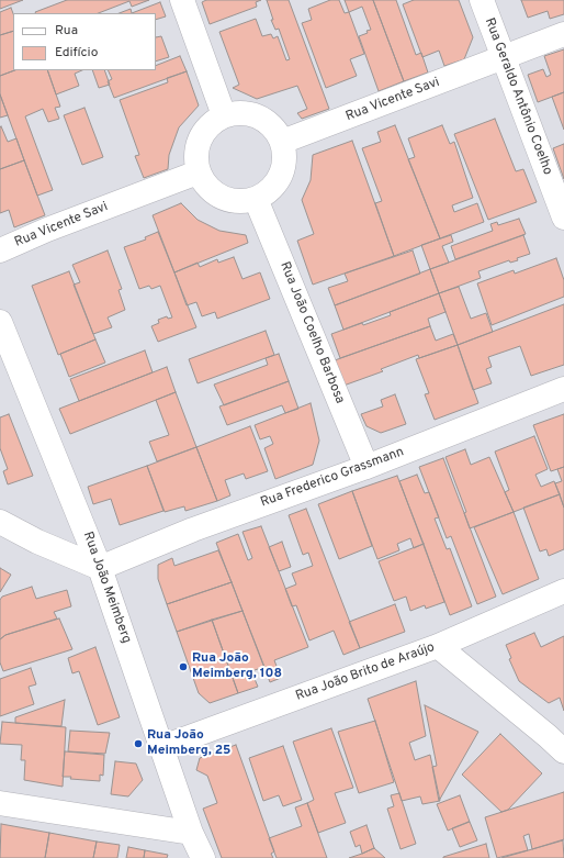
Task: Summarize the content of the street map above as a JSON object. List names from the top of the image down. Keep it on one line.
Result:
{"streets":{"street":["Rua Geraldo Antônio Coelho","Rua Vicente Savi","Rua João Coelho Barbosa","Rua Frederico Grassmann","Rua João Meimberg","Rua João Brito de Araújo"]},"crossings":[["Rua Geraldo Antônio Coelho","Rua Vicente Savi"],["Rua Vicente Savi","Rua João Coelho Barbosa"],["Rua João Coelho Barbosa","Rua Frederico Grassmann"],["Rua Frederico Grassmann","Rua João Meimberg"],["Rua João Meimberg","Rua João Brito de Araújo"]],"places":["Rua João Meimberg, 108","Rua João Meimberg, 25"],"legend":["Rua","Edifício"]}
